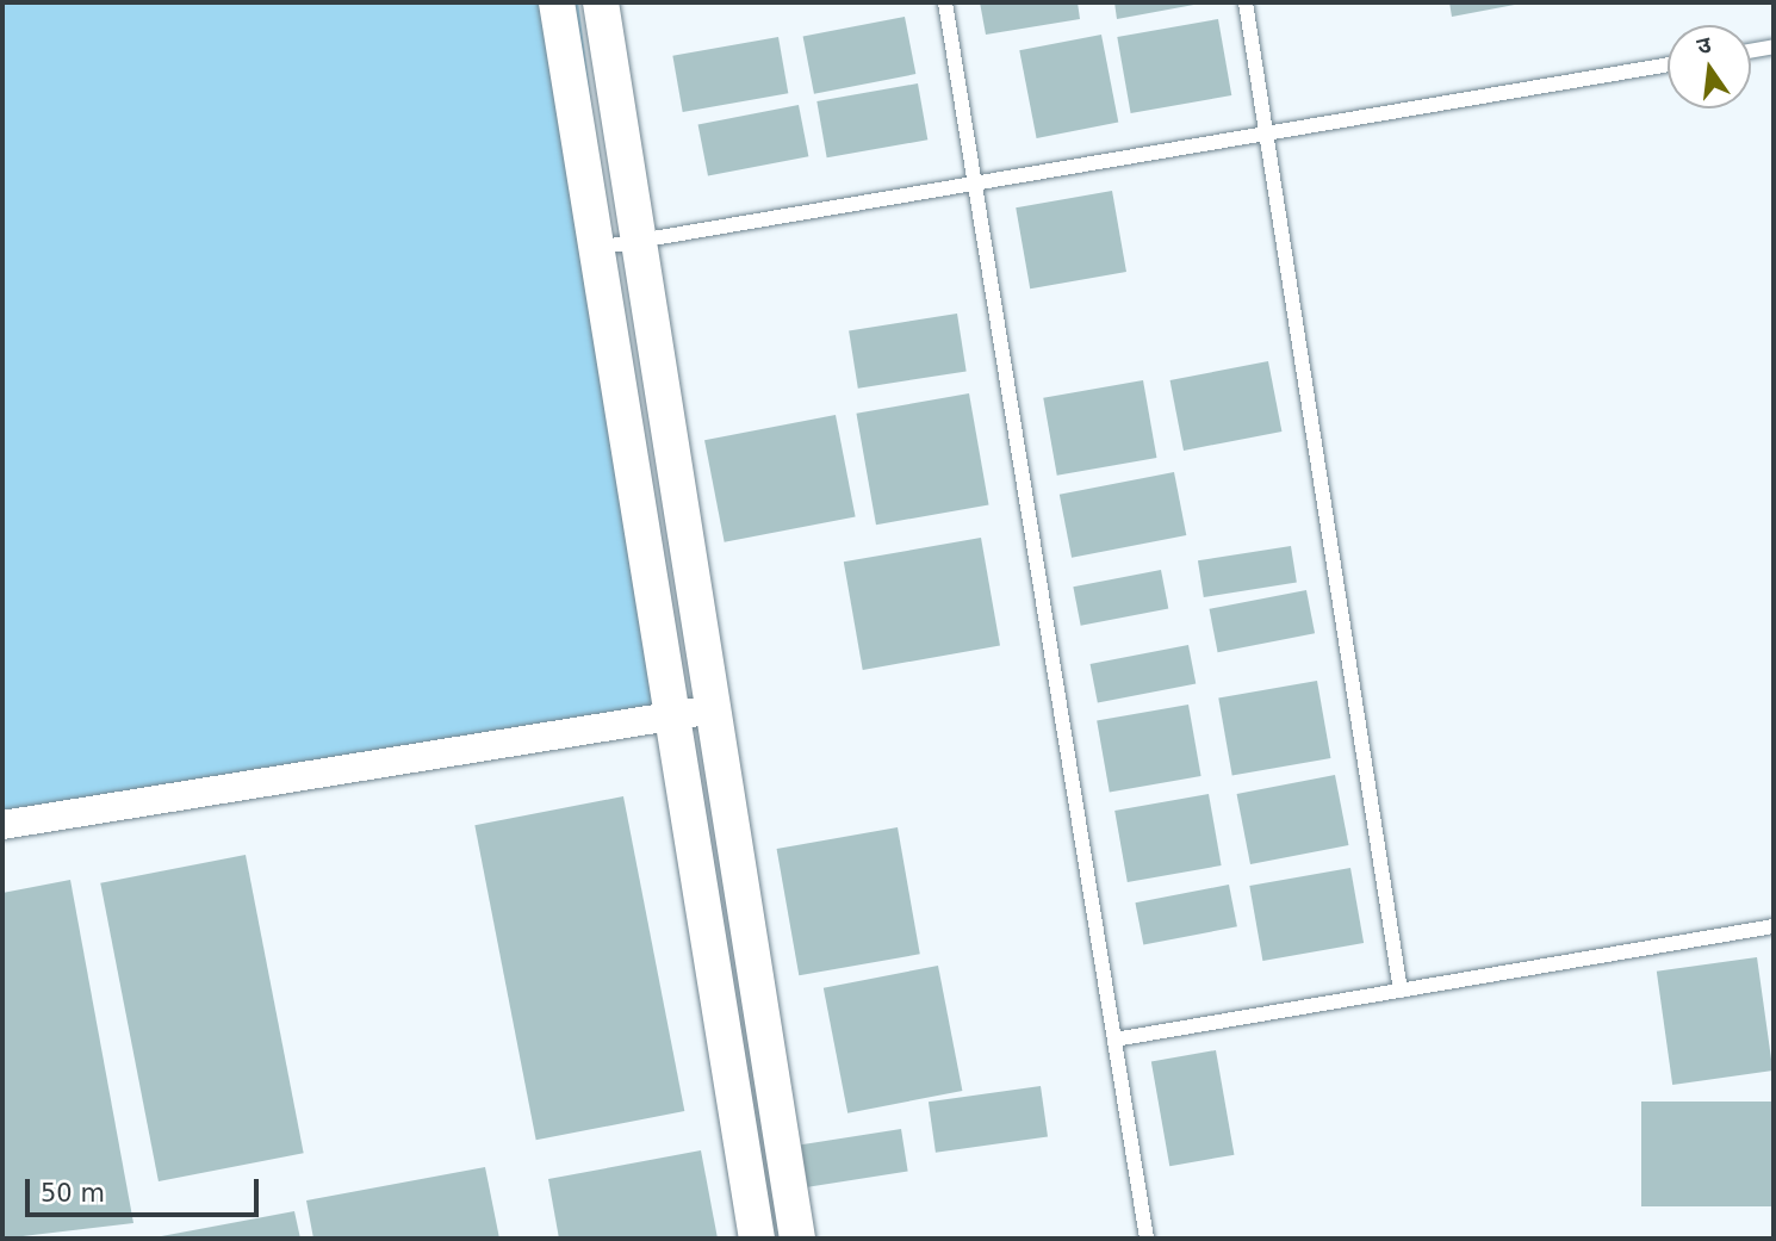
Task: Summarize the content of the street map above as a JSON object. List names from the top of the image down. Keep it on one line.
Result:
{"scale_bar":"50 m","north":"top"}
